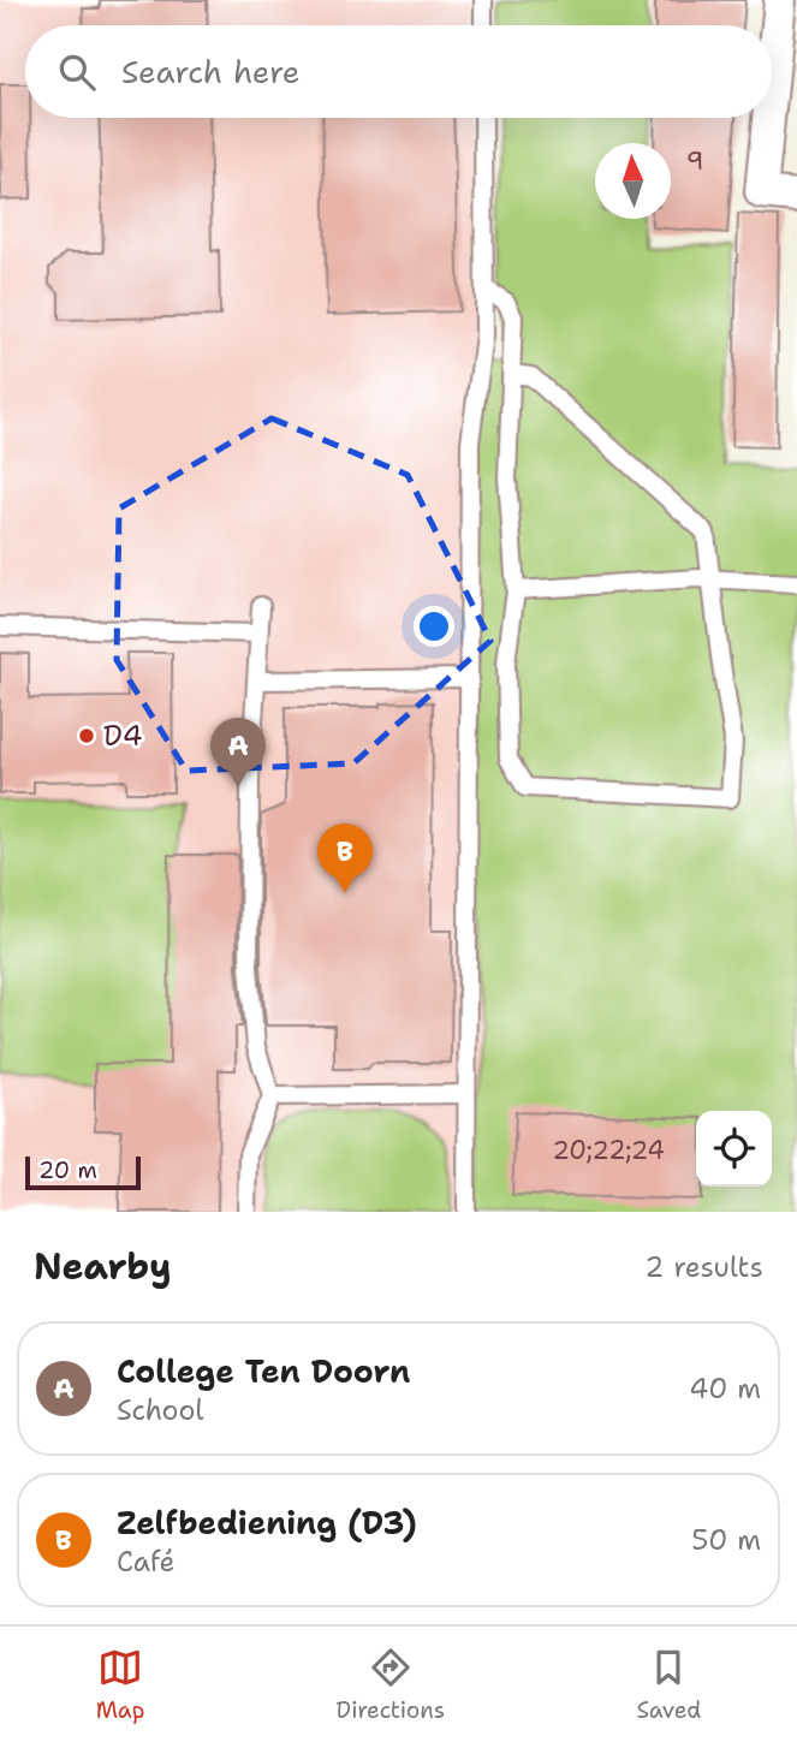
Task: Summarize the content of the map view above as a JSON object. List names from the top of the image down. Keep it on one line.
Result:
{"places":["D4"],"house_numbers":["9","20;22;24"],"scale_bar":"20 m","north":"top","page":{"search":"Search here","pins":["A","B"],"scale":"20 m","heading":["Nearby","2 results"],"list":[{"mark":"A","name":"College Ten Doorn","note":"School","value":"40 m"},{"mark":"B","name":"Zelfbediening (D3)","note":"Café","value":"50 m"}],"nav":["Map","Directions","Saved"]}}
